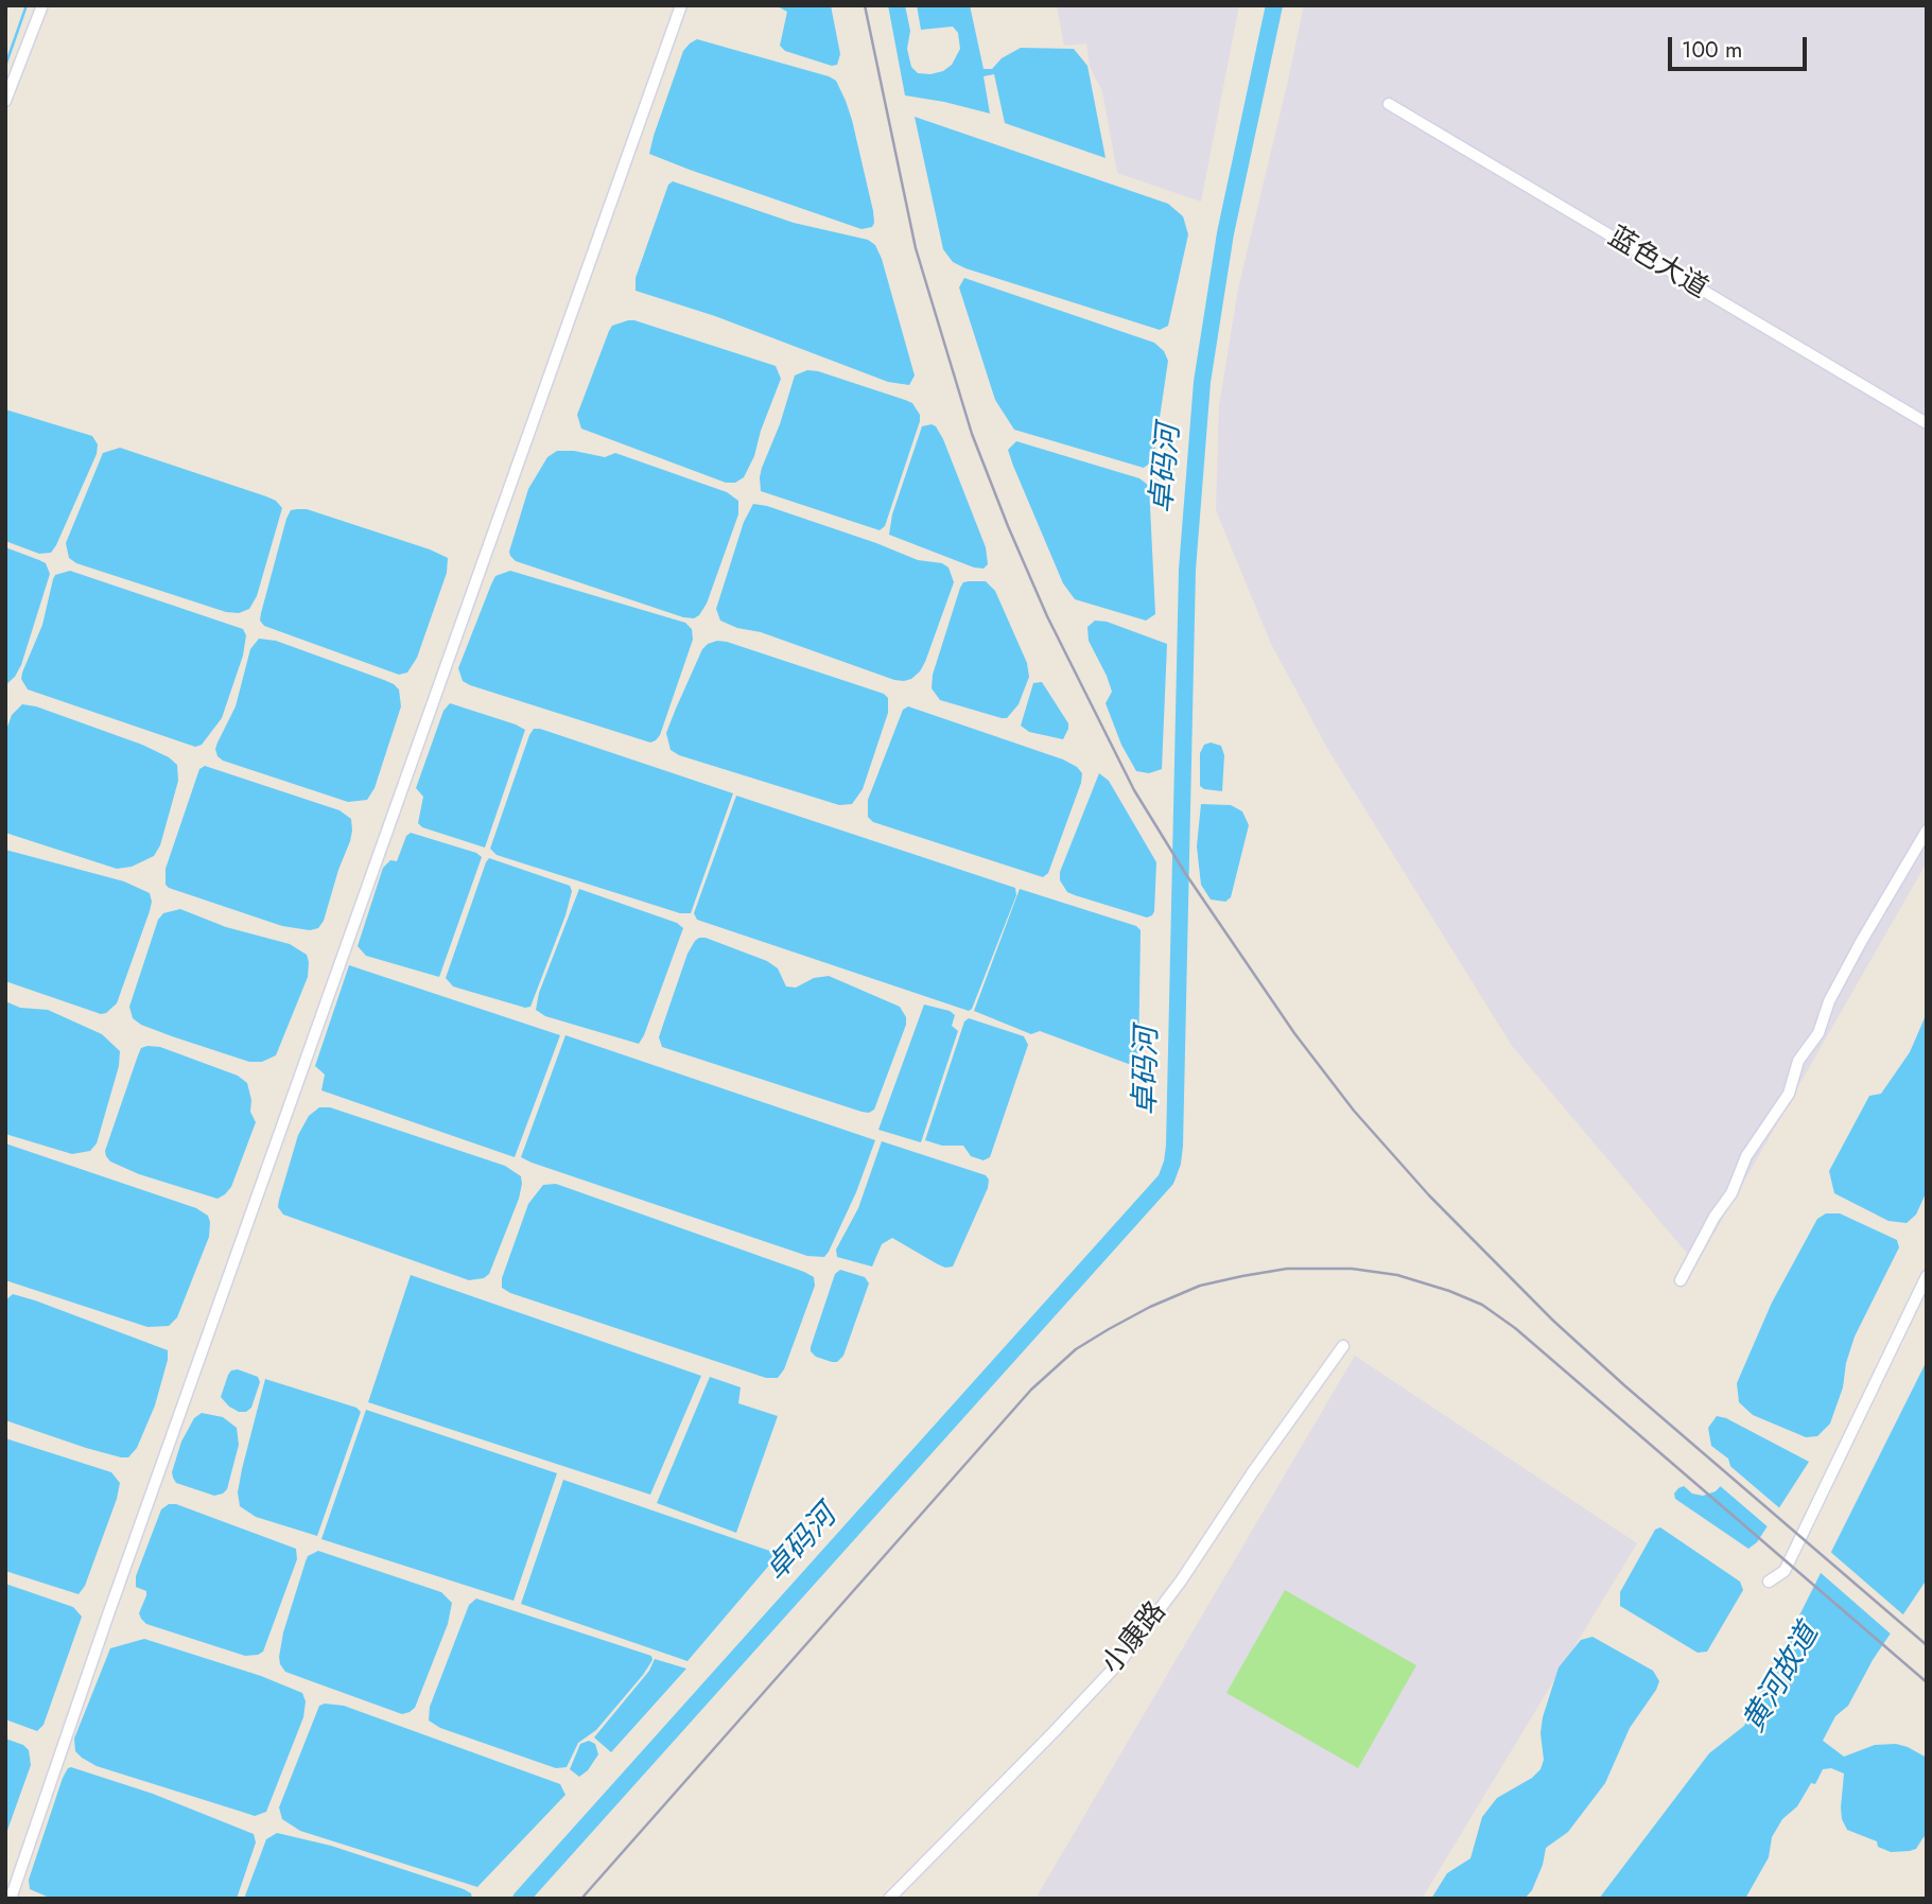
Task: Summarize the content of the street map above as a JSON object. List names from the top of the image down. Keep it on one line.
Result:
{"streets":{"street":["蓝色大道","小康路"]},"water":["卓码河","黄河故道"],"scale_bar":"100 m"}
